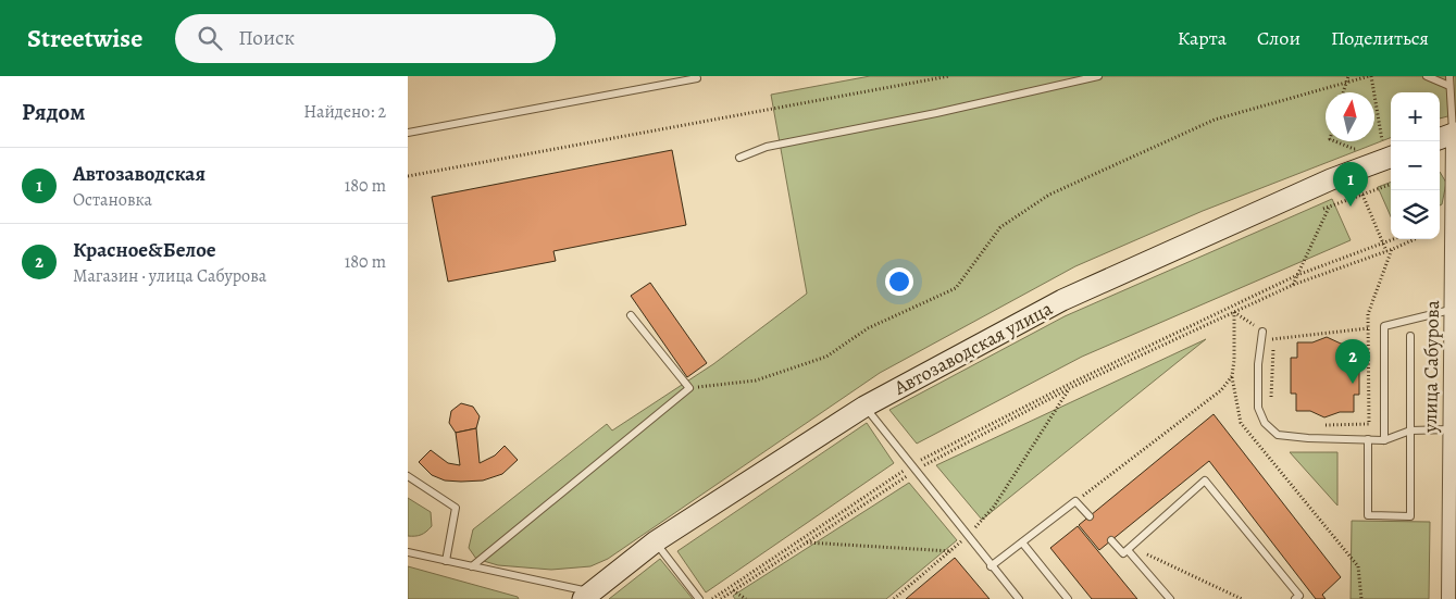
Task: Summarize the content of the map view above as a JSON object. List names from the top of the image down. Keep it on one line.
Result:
{"streets":{"main road":["Автозаводская улица"],"street":["улица Сабурова"]},"north":"top","page":{"header":"Streetwise","search":"Поиск","nav":["Карта","Слои","Поделиться"],"heading":["Рядом","Найдено: 2"],"map_buttons":["+","−"],"list":[{"mark":"1","name":"Автозаводская","note":"Остановка","value":"180 m"},{"mark":"2","name":"Красное&Белое","note":"Магазин · улица Сабурова","value":"180 m"}],"pins":["1","2"]}}
